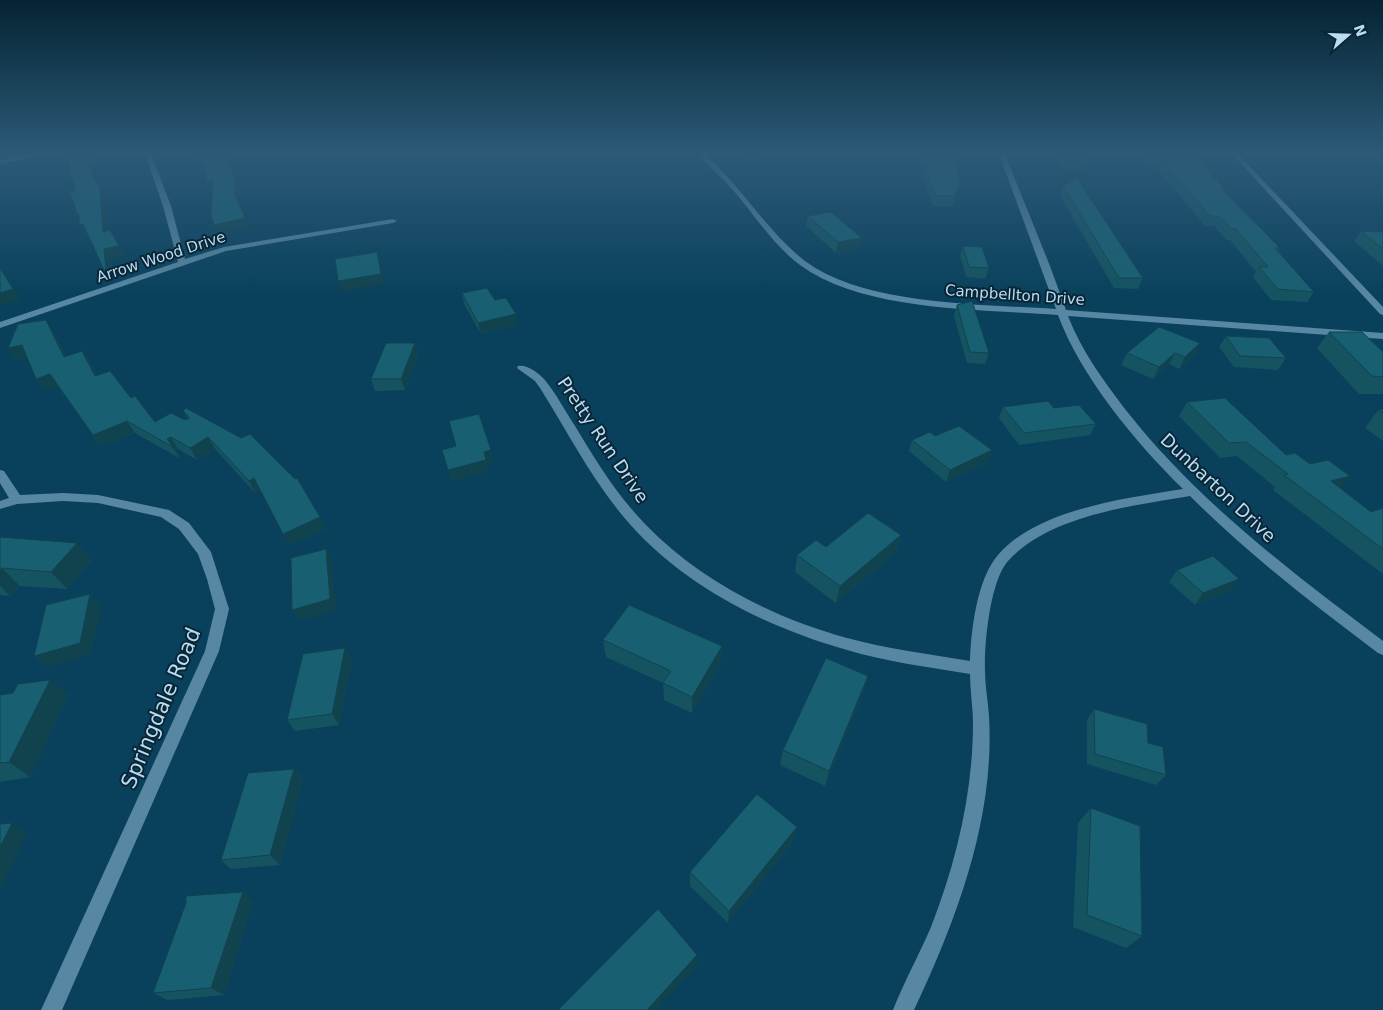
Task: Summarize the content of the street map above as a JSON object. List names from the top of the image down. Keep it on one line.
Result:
{"streets":{"street":["Arrow Wood Drive","Campbellton Drive","Pretty Run Drive","Dunbarton Drive","Springdale Road"]},"crossings":[["Campbellton Drive","Dunbarton Drive"]],"north":"right"}
